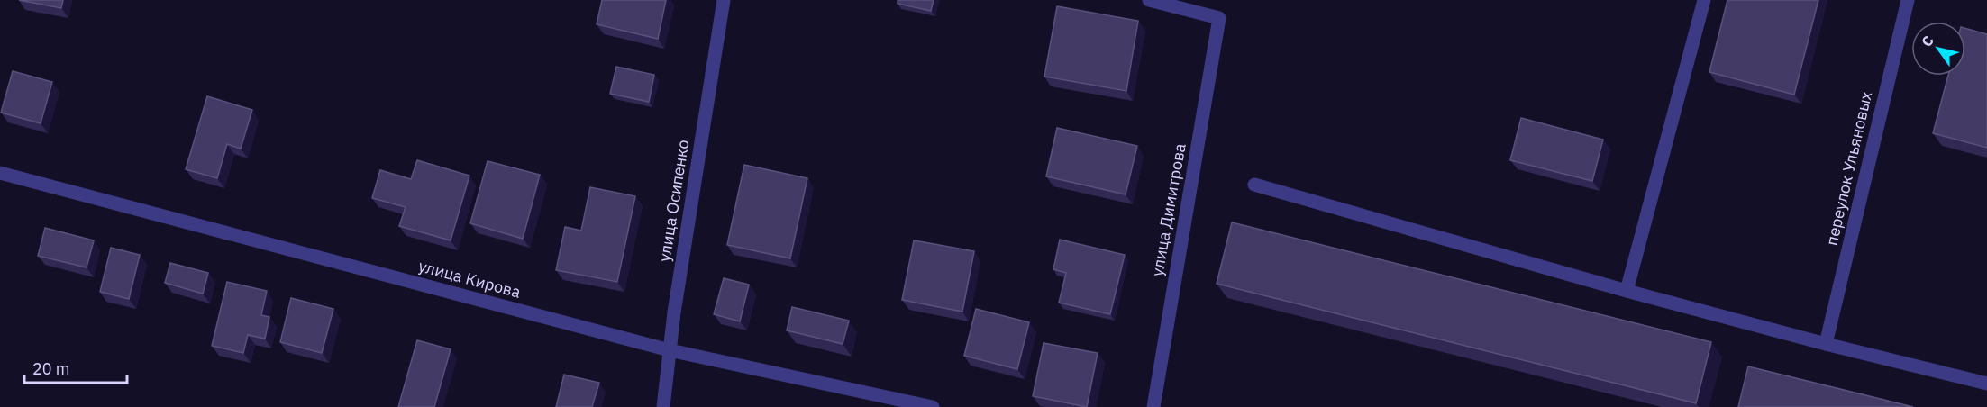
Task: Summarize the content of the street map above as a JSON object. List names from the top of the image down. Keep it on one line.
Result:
{"streets":{"street":["переулок Ульяновых","улица Осипенко","улица Димитрова","улица Кирова"]},"crossings":[["улица Осипенко","улица Кирова"]],"scale_bar":"20 m","north":"top left"}
